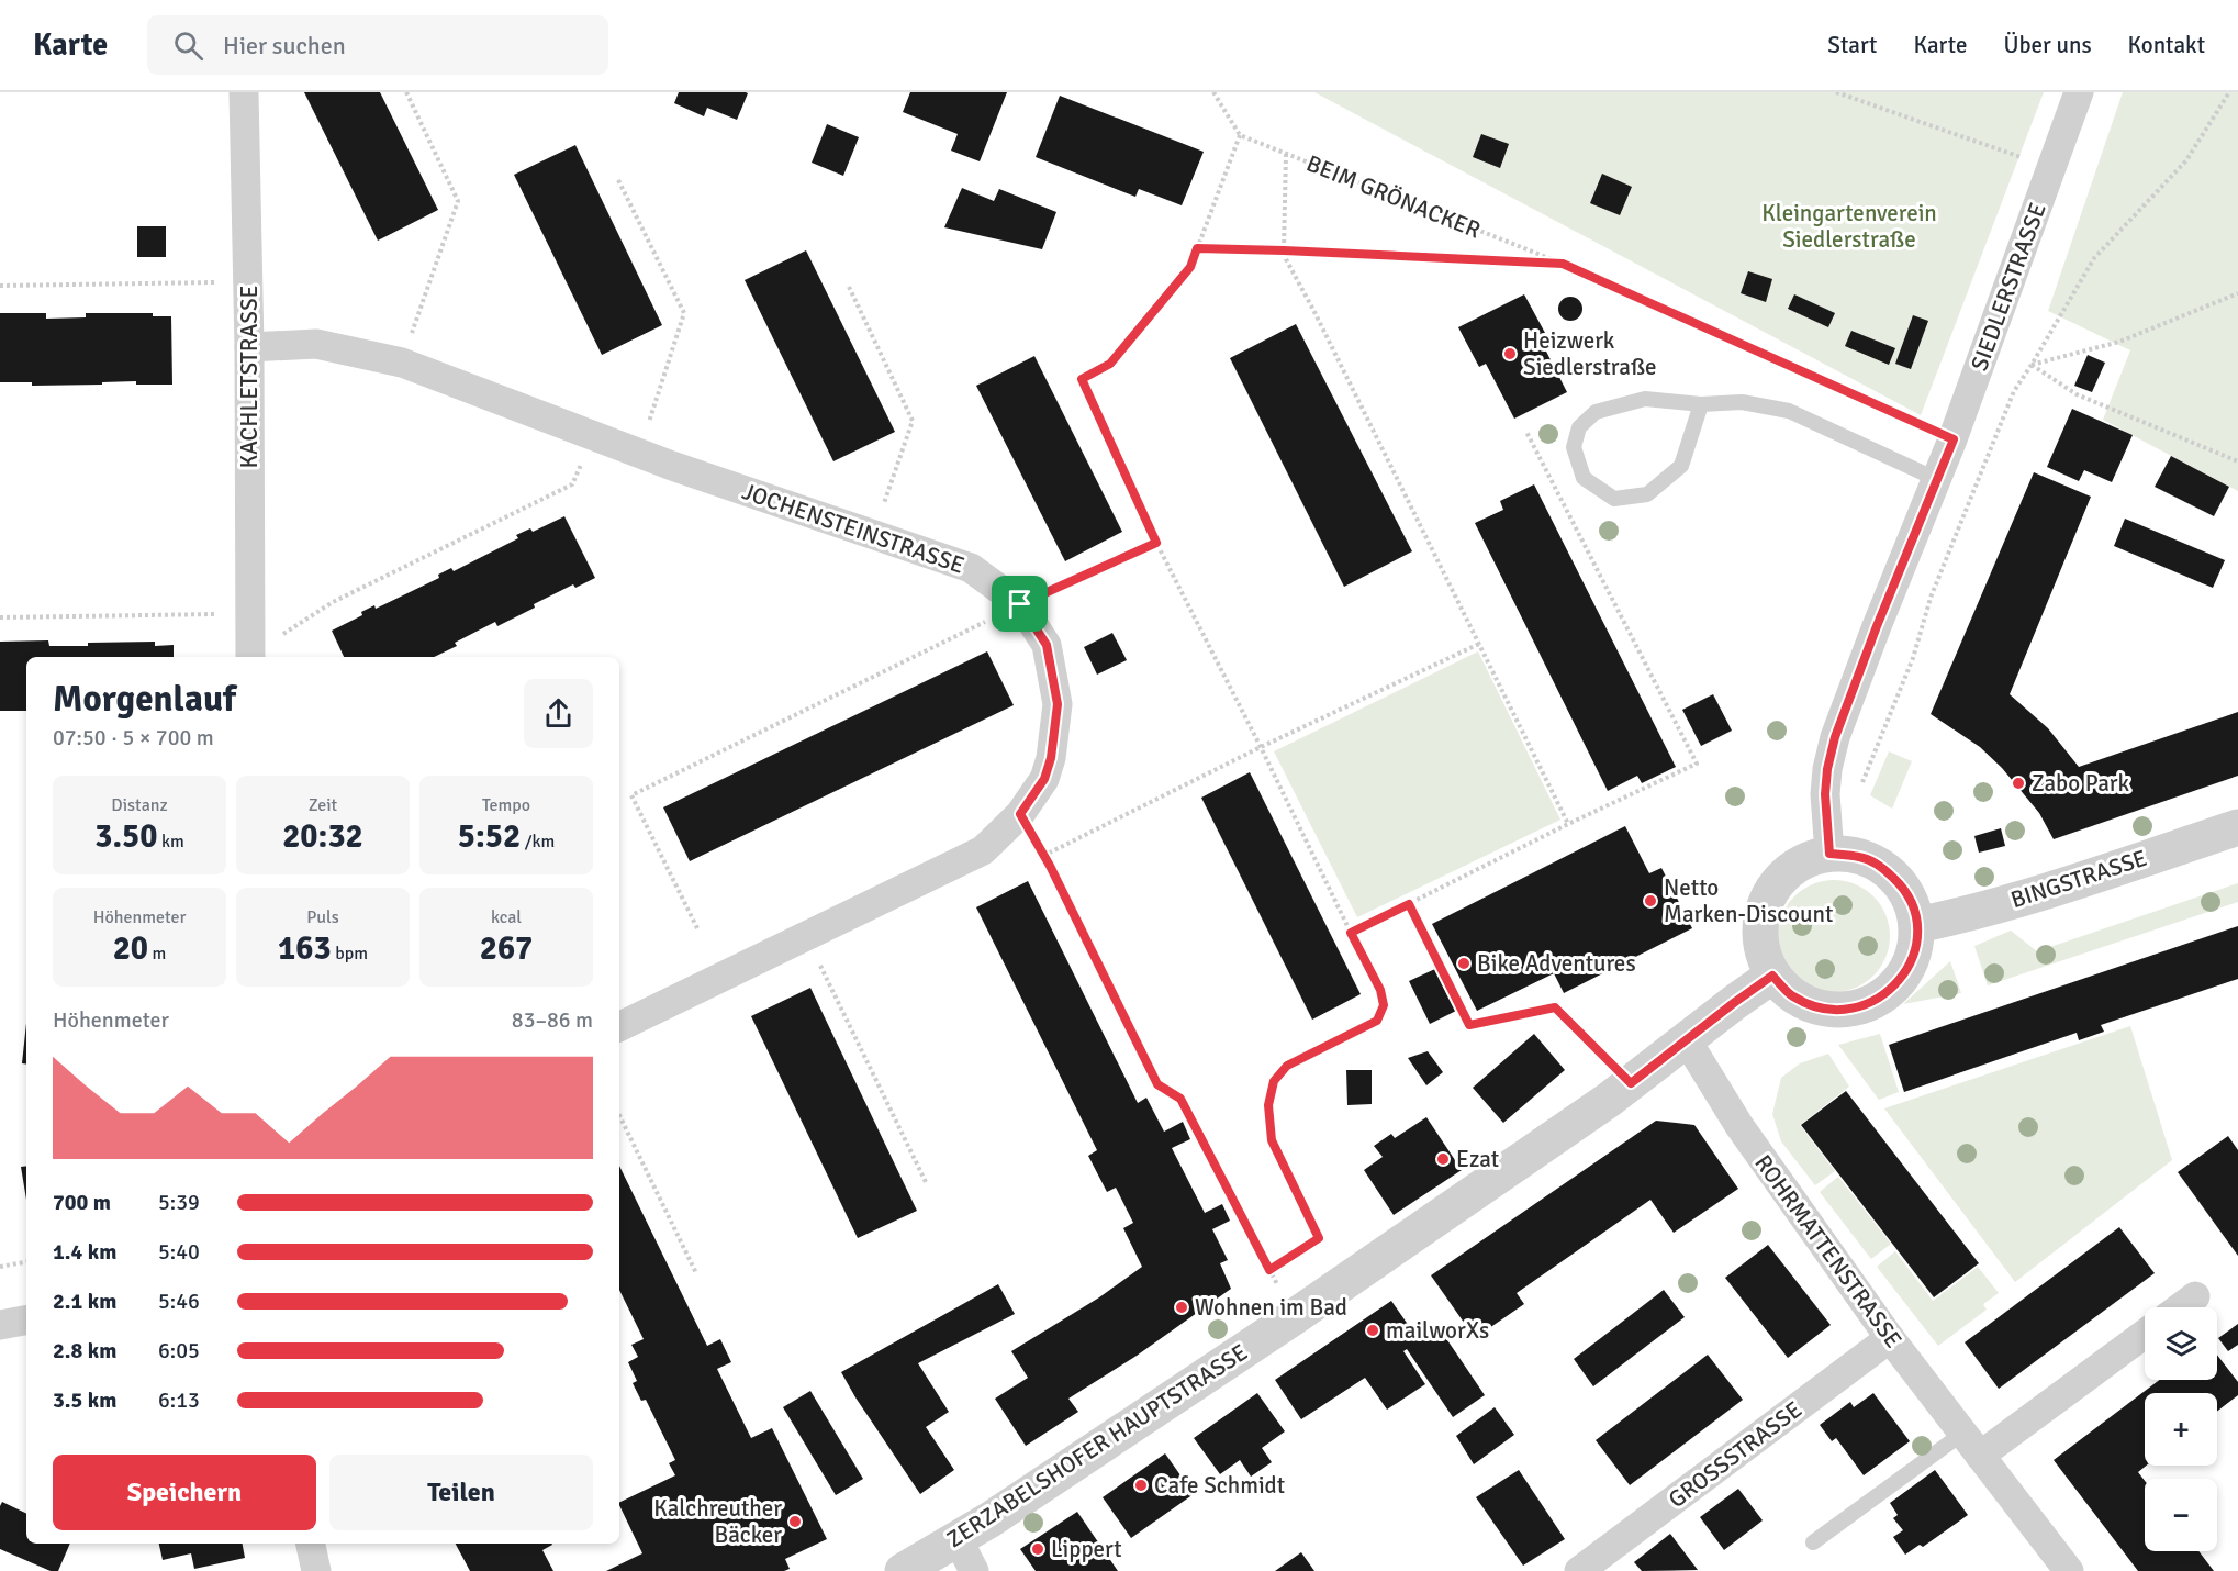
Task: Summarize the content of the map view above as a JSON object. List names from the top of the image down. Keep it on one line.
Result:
{"streets":{"street":["SIEDLERSTRASSE","KACHLETSTRASSE","JOCHENSTEINSTRASSE","BINGSTRASSE","ROHRMATTENSTRASSE","ZERZABELSHOFER HAUPTSTRASSE","GROSSSTRASSE"],"path":["BEIM GRÖNACKER"]},"crossings":[["BEIM GRÖNACKER","SIEDLERSTRASSE"],["SIEDLERSTRASSE","BINGSTRASSE"],["SIEDLERSTRASSE","ZERZABELSHOFER HAUPTSTRASSE"],["KACHLETSTRASSE","JOCHENSTEINSTRASSE"],["BINGSTRASSE","ZERZABELSHOFER HAUPTSTRASSE"],["ROHRMATTENSTRASSE","ZERZABELSHOFER HAUPTSTRASSE"],["ROHRMATTENSTRASSE","GROSSSTRASSE"]],"parks":["Kleingartenverein Siedlerstraße"],"places":["Heizwerk Siedlerstraße","Zabo Park","Netto Marken-Discount","Bike Adventures","Ezat","Wohnen im Bad","mailworXs","Cafe Schmidt","Kalchreuther Bäcker","Lippert"],"page":{"header":"Karte","search":"Hier suchen","nav":["Start","Karte","Über uns","Kontakt"],"heading":["Morgenlauf","07:50 · 5 × 700 m"],"stats":[["Distanz","3.50 km"],["Zeit","20:32"],["Tempo","5:52 /km"],["Höhenmeter","20 m"],["Puls","163 bpm"],["kcal","267"]],"chart":["Höhenmeter","83–86 m"],"list":[{"name":"700 m","note":"5:39"},{"name":"1.4 km","note":"5:40"},{"name":"2.1 km","note":"5:46"},{"name":"2.8 km","note":"6:05"},{"name":"3.5 km","note":"6:13"}],"map_buttons":["+","−"],"buttons":["Speichern","Teilen"]}}
